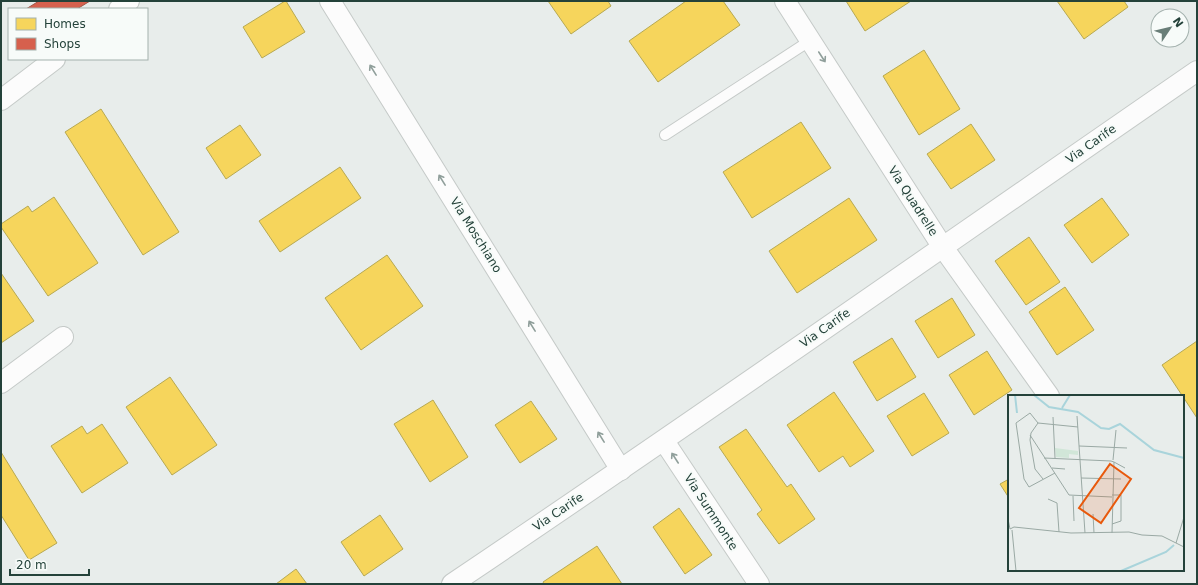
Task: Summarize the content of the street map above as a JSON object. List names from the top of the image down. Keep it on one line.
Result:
{"streets":{"street":["Via Carife","Via Quadrelle","Via Moschiano","Via Summonte"]},"crossings":[["Via Carife","Via Quadrelle"],["Via Carife","Via Moschiano"],["Via Carife","Via Summonte"]],"one_way":["Via Quadrelle","Via Moschiano","Via Summonte"],"legend":["Homes","Shops"],"scale_bar":"20 m","north":"top right"}
